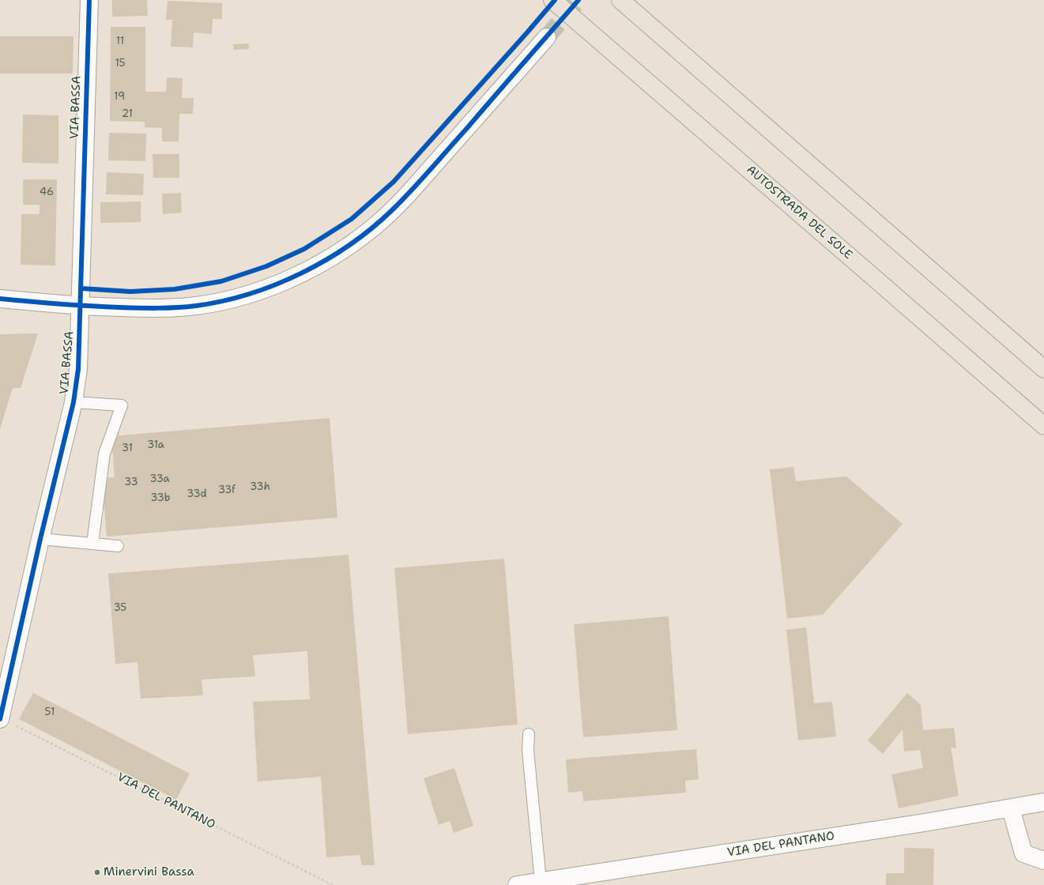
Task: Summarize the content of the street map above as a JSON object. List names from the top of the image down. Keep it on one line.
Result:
{"streets":{"highway":["AUTOSTRADA DEL SOLE"],"street":["VIA BASSA","VIA DEL PANTANO"]},"crossings":[["VIA BASSA","VIA DEL PANTANO"]],"places":["Minervini Bassa"],"house_numbers":["11","15","19","21","46","31a","31","33a","33","33h","33f","33d","33b","35","51"]}
